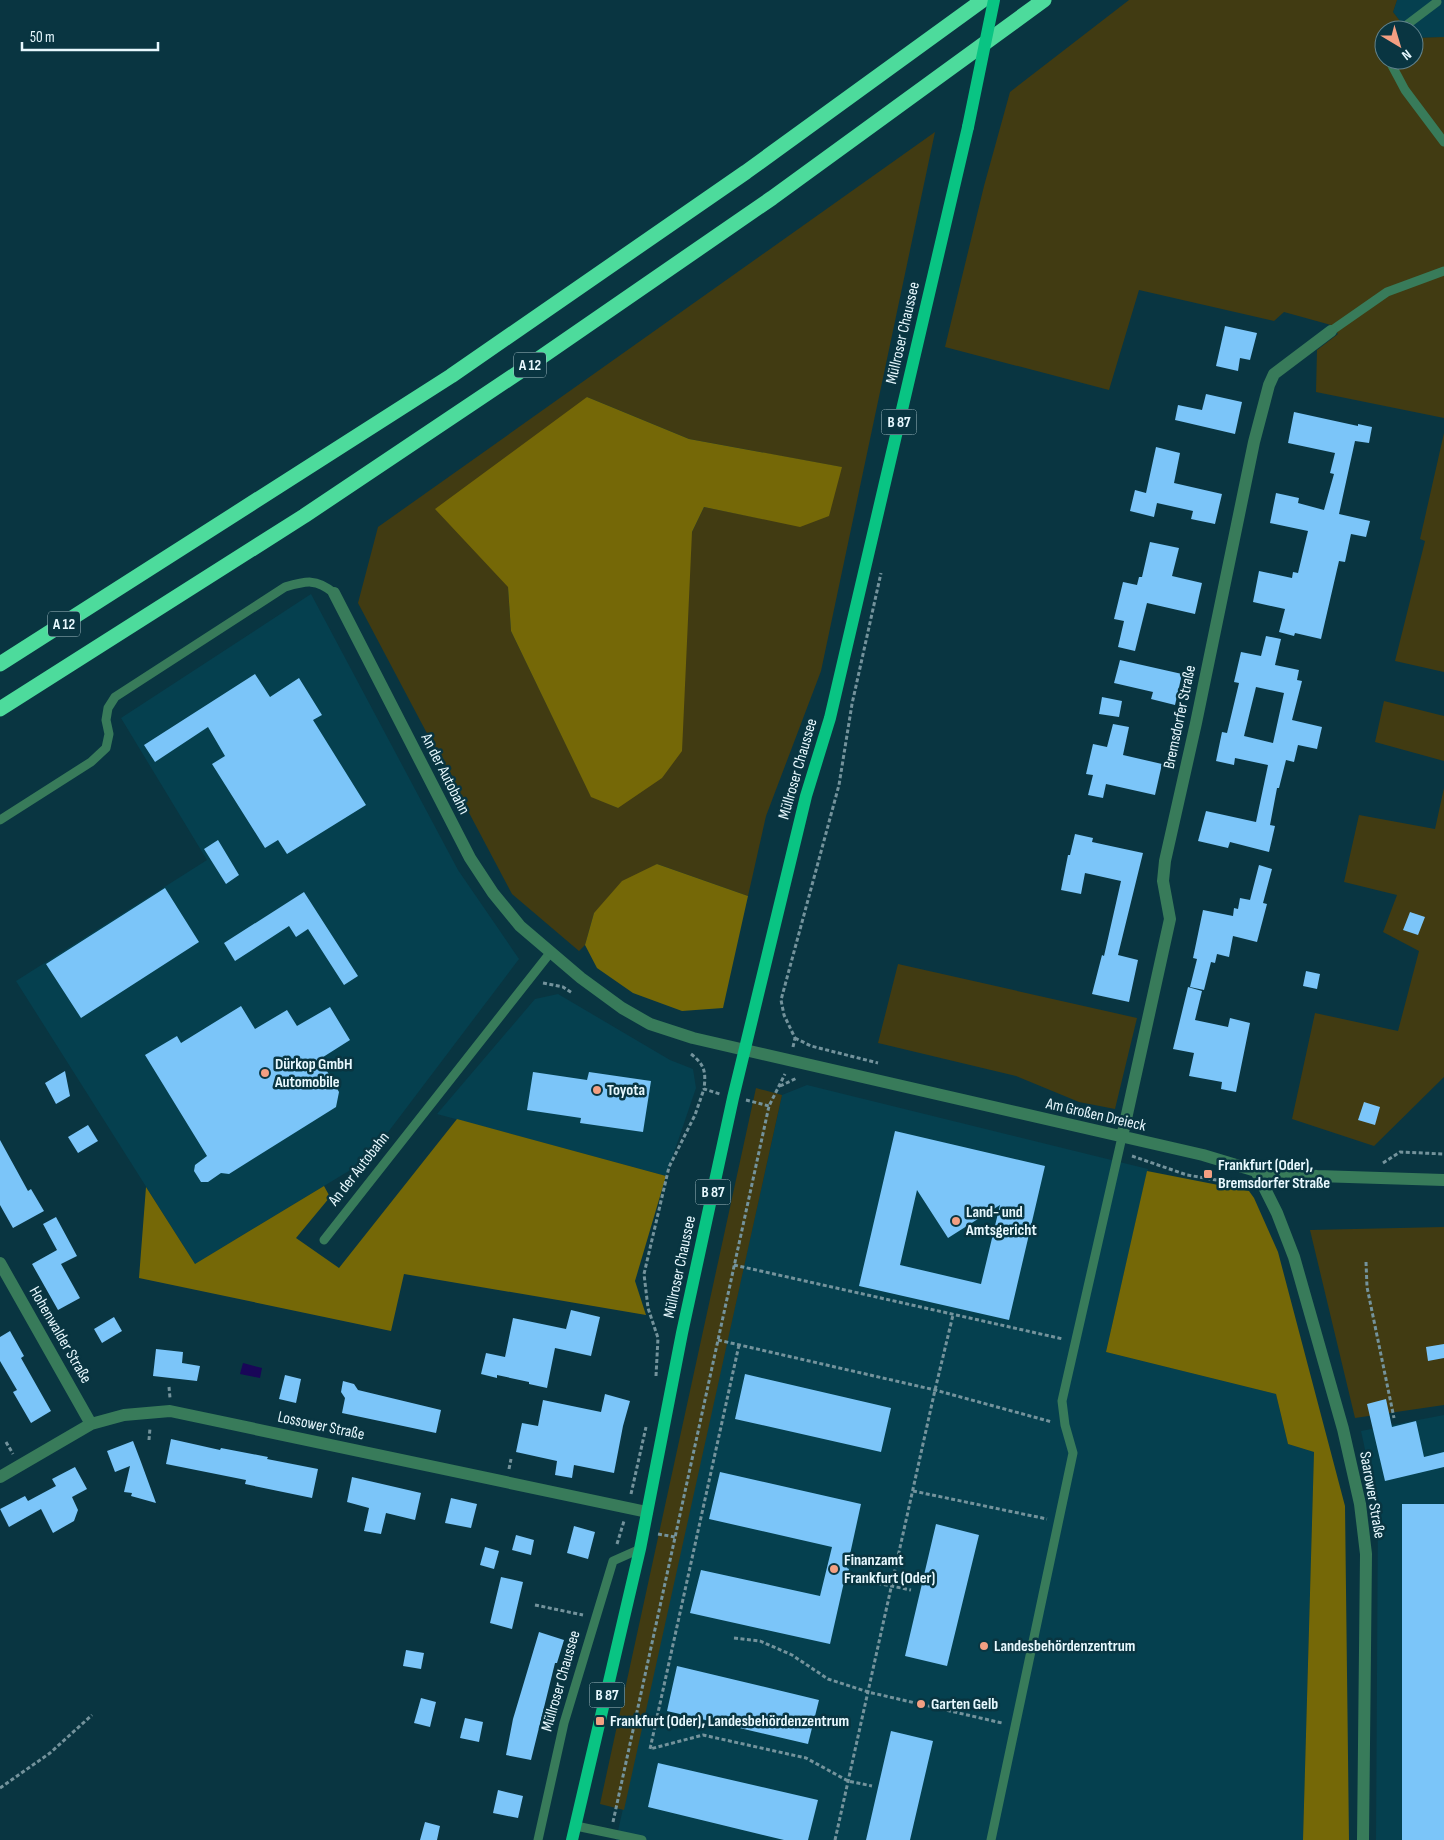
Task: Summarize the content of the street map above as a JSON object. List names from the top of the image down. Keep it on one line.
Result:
{"streets":{"highway":["A 12"],"main road":["Müllroser Chaussee","B 87"],"street":["Bremsdorfer Straße","An der Autobahn","Am Großen Dreieck","Hohenwalder Straße","Lossower Straße","Saarower Straße"]},"crossings":[["Müllroser Chaussee","An der Autobahn"],["Müllroser Chaussee","Am Großen Dreieck"],["Müllroser Chaussee","Lossower Straße"],["Bremsdorfer Straße","Am Großen Dreieck"],["An der Autobahn","Am Großen Dreieck"],["Am Großen Dreieck","Saarower Straße"],["Hohenwalder Straße","Lossower Straße"]],"places":{"other":["Dürkop GmbH Automobile","Toyota","Land- und Amtsgericht","Finanzamt Frankfurt (Oder)","Landesbehördenzentrum","Garten Gelb"],"transit":["Frankfurt (Oder), Bremsdorfer Straße","Frankfurt (Oder), Landesbehördenzentrum"]},"scale_bar":"50 m","north":"bottom right"}
